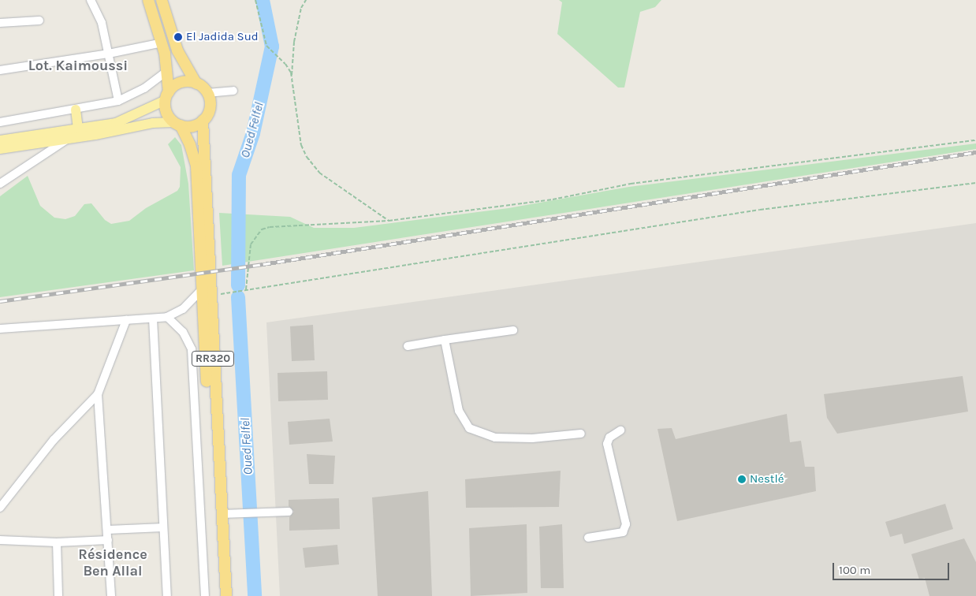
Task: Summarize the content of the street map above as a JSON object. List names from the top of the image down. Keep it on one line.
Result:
{"streets":{"highway":["RR320"]},"districts":["Lot. Kaimoussi","Résidence Ben Allal"],"water":["Oued Felfel"],"places":["El Jadida Sud","Nestlé"],"scale_bar":"100 m"}
